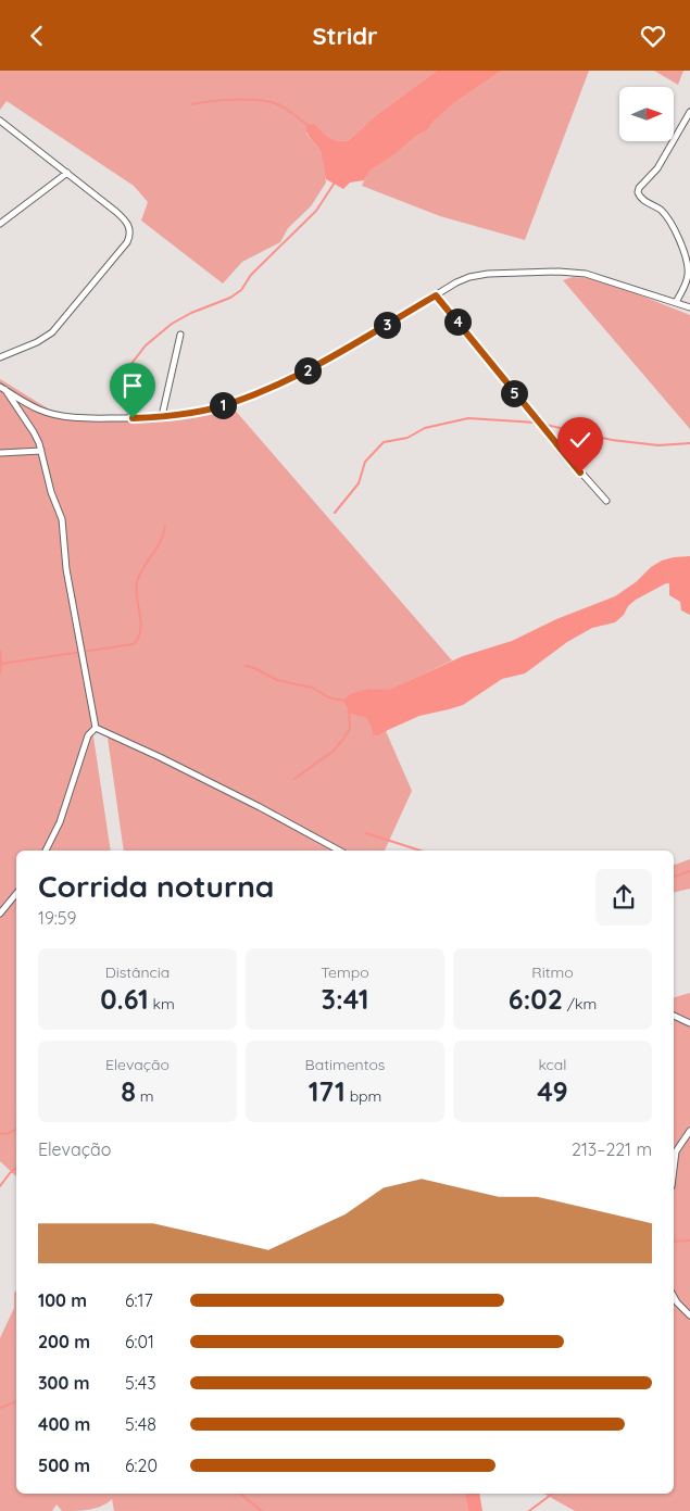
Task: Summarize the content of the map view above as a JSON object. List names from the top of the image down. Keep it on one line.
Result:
{"north":"right","page":{"header":"Stridr","pins":["4","3","2","5","1"],"heading":["Corrida noturna","19:59"],"stats":[["Distância","0.61 km"],["Tempo","3:41"],["Ritmo","6:02 /km"],["Elevação","8 m"],["Batimentos","171 bpm"],["kcal","49"]],"chart":["Elevação","213–221 m"],"list":[{"name":"100 m","note":"6:17"},{"name":"200 m","note":"6:01"},{"name":"300 m","note":"5:43"},{"name":"400 m","note":"5:48"},{"name":"500 m","note":"6:20"}]}}
